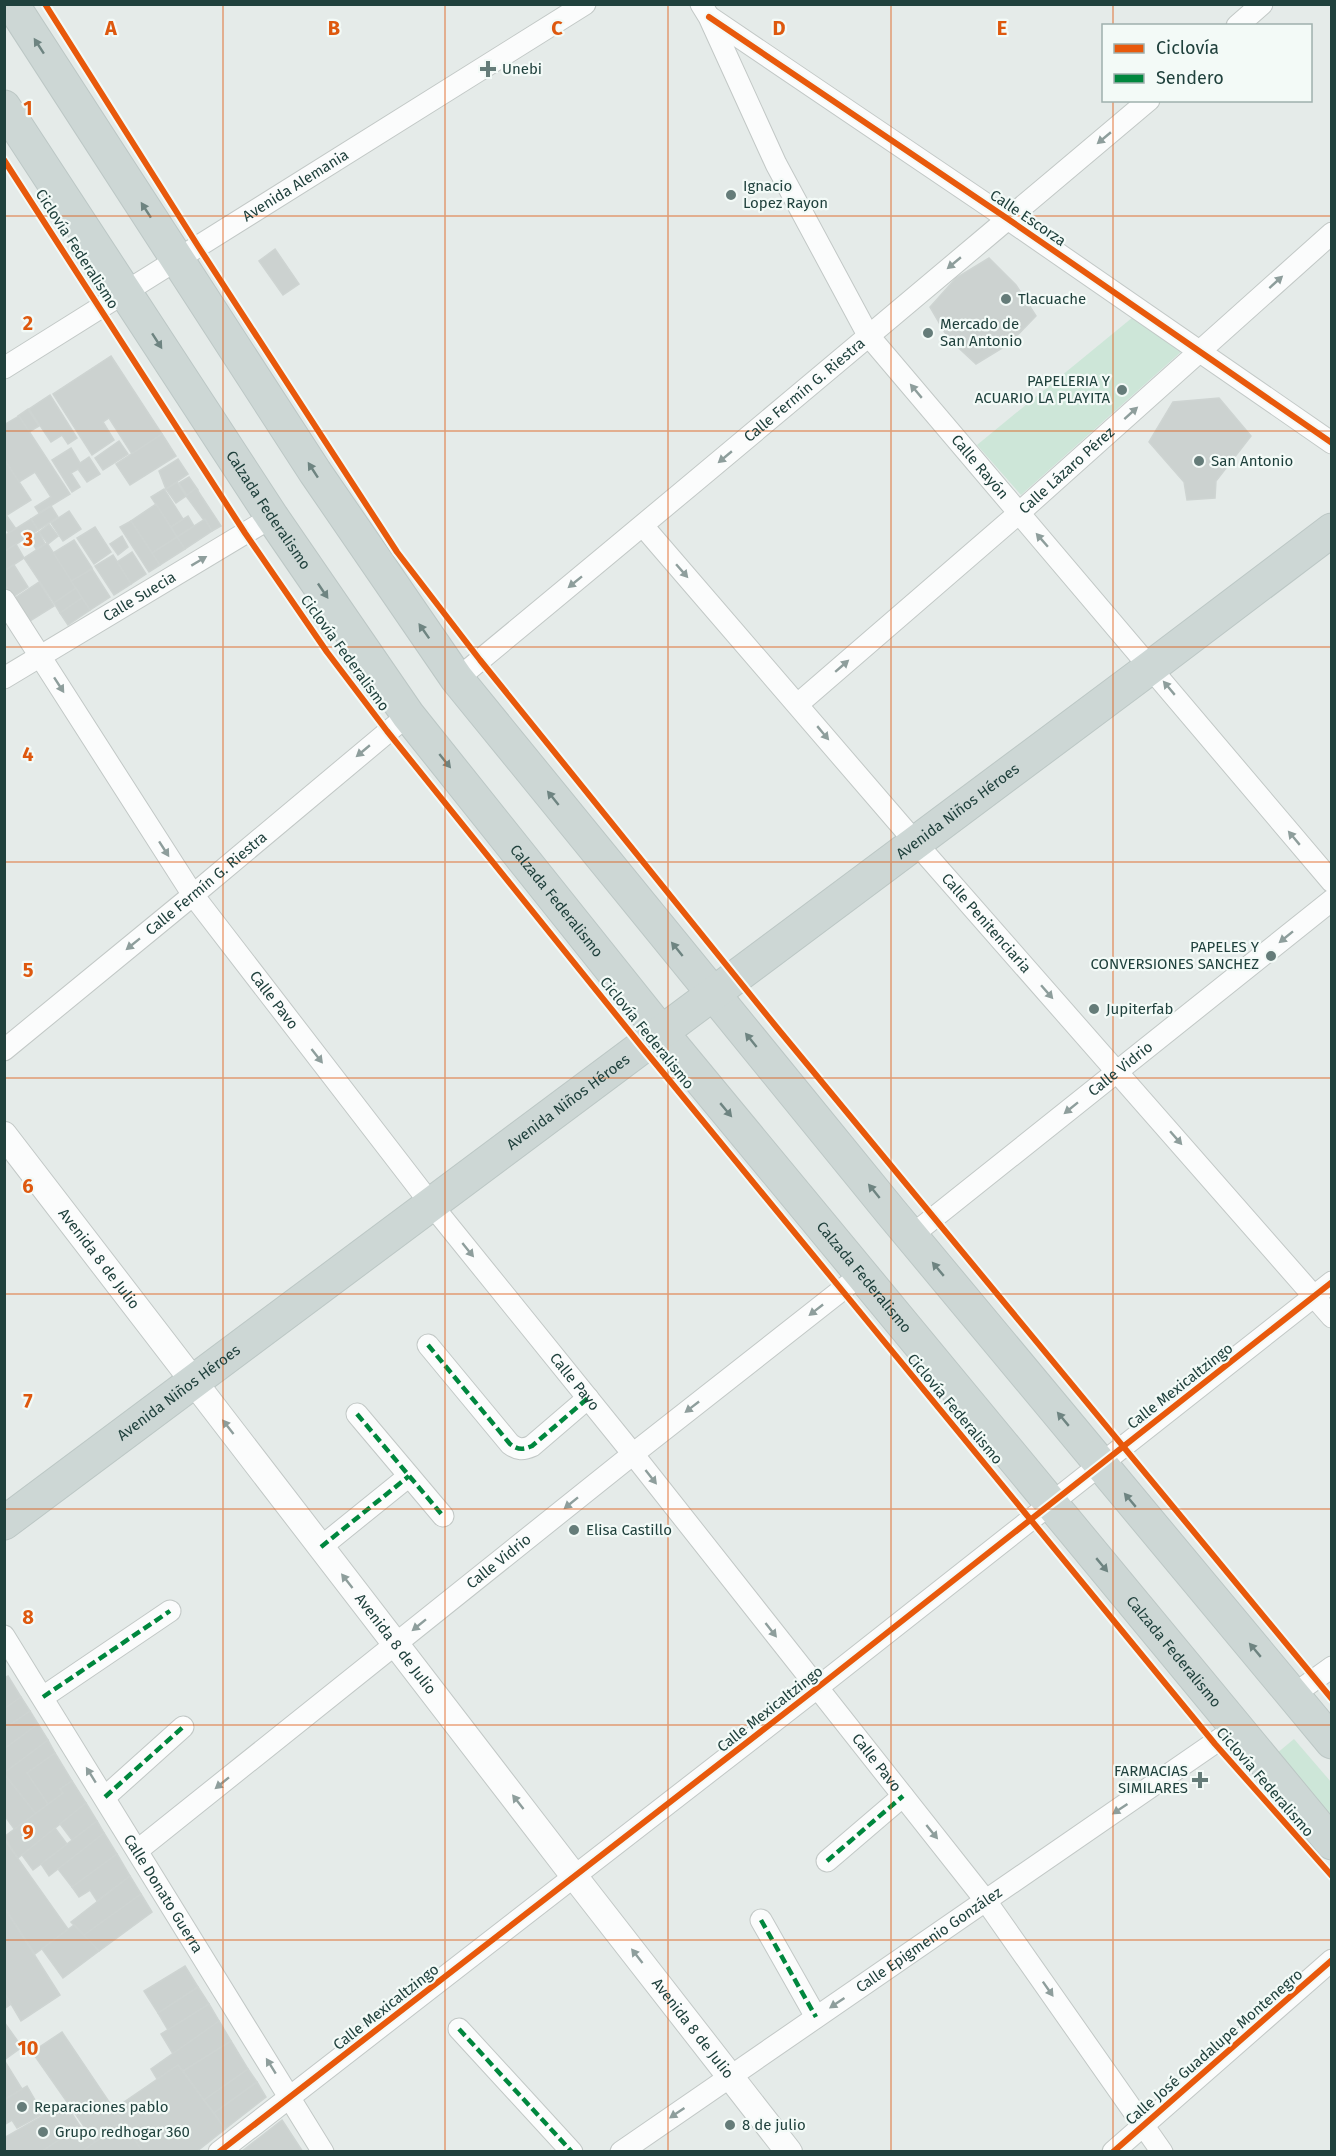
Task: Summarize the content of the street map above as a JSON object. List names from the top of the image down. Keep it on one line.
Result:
{"streets":{"main road":["Calzada Federalismo","Avenida Niños Héroes"],"street":["Avenida Alemania","Calle Escorza","Calle Fermín G. Riestra","Calle Rayón","Calle Lázaro Pérez","Calle Suecia","Calle Penitenciaria","Calle Pavo","Calle Vidrio","Avenida 8 de Julio","Calle Mexicaltzingo","Calle Donato Guerra","Calle Epigmenio González","Calle José Guadalupe Montenegro"],"cycle path":["Ciclovía Federalismo"]},"crossings":[["Avenida Alemania","Calzada Federalismo"],["Calle Escorza","Calle Fermín G. Riestra"],["Calle Escorza","Calle Rayón"],["Calle Escorza","Calle Lázaro Pérez"],["Calle Fermín G. Riestra","Calle Rayón"],["Calle Fermín G. Riestra","Calzada Federalismo"],["Calle Fermín G. Riestra","Calle Penitenciaria"],["Calle Fermín G. Riestra","Calle Pavo"],["Calle Rayón","Calle Lázaro Pérez"],["Calle Rayón","Avenida Niños Héroes"],["Calle Lázaro Pérez","Calle Penitenciaria"],["Calzada Federalismo","Calle Suecia"],["Calzada Federalismo","Avenida Niños Héroes"],["Calzada Federalismo","Calle Vidrio"],["Calzada Federalismo","Calle Mexicaltzingo"],["Calzada Federalismo","Calle Epigmenio González"],["Calle Suecia","Calle Pavo"],["Avenida Niños Héroes","Calle Penitenciaria"],["Avenida Niños Héroes","Calle Pavo"],["Avenida Niños Héroes","Avenida 8 de Julio"],["Calle Penitenciaria","Calle Vidrio"],["Calle Penitenciaria","Calle Mexicaltzingo"],["Calle Pavo","Calle Vidrio"],["Calle Pavo","Calle Mexicaltzingo"],["Calle Pavo","Calle Epigmenio González"],["Calle Pavo","Calle José Guadalupe Montenegro"],["Calle Vidrio","Avenida 8 de Julio"],["Calle Vidrio","Calle Donato Guerra"],["Avenida 8 de Julio","Calle Mexicaltzingo"],["Avenida 8 de Julio","Calle Epigmenio González"],["Calle Mexicaltzingo","Calle Donato Guerra"]],"one_way":["Calle Fermín G. Riestra","Calle Rayón","Calle Lázaro Pérez","Calle Suecia","Calle Penitenciaria","Calle Pavo","Calle Vidrio","Calle Donato Guerra","Calle Epigmenio González"],"places":{"health":["Unebi","FARMACIAS SIMILARES"],"other":["Ignacio Lopez Rayon","Tlacuache","Mercado de San Antonio","PAPELERIA Y ACUARIO LA PLAYITA","San Antonio","PAPELES Y CONVERSIONES SANCHEZ","Jupiterfab","Elisa Castillo","Reparaciones pablo","8 de julio","Grupo redhogar 360"]},"legend":["Ciclovía","Sendero"],"grid":{"columns":["A","B","C","D","E"],"rows":["1","2","3","4","5","6","7","8","9","10"]}}
